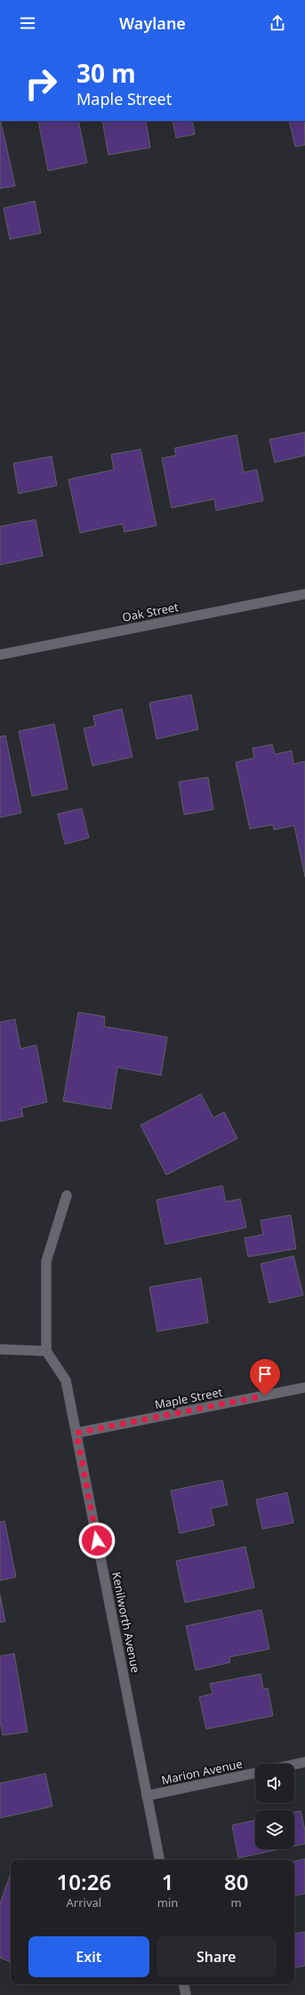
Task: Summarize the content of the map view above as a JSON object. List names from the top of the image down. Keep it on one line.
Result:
{"streets":{"street":["Oak Street","Maple Street","Kenilworth Avenue","Marion Avenue"]},"crossings":[["Maple Street","Kenilworth Avenue"],["Kenilworth Avenue","Marion Avenue"]],"page":{"header":"Waylane","turn":["30 m","Maple Street"],"eta":["10:26","Arrival","1","min","80","m"],"buttons":["Exit","Share"]}}
